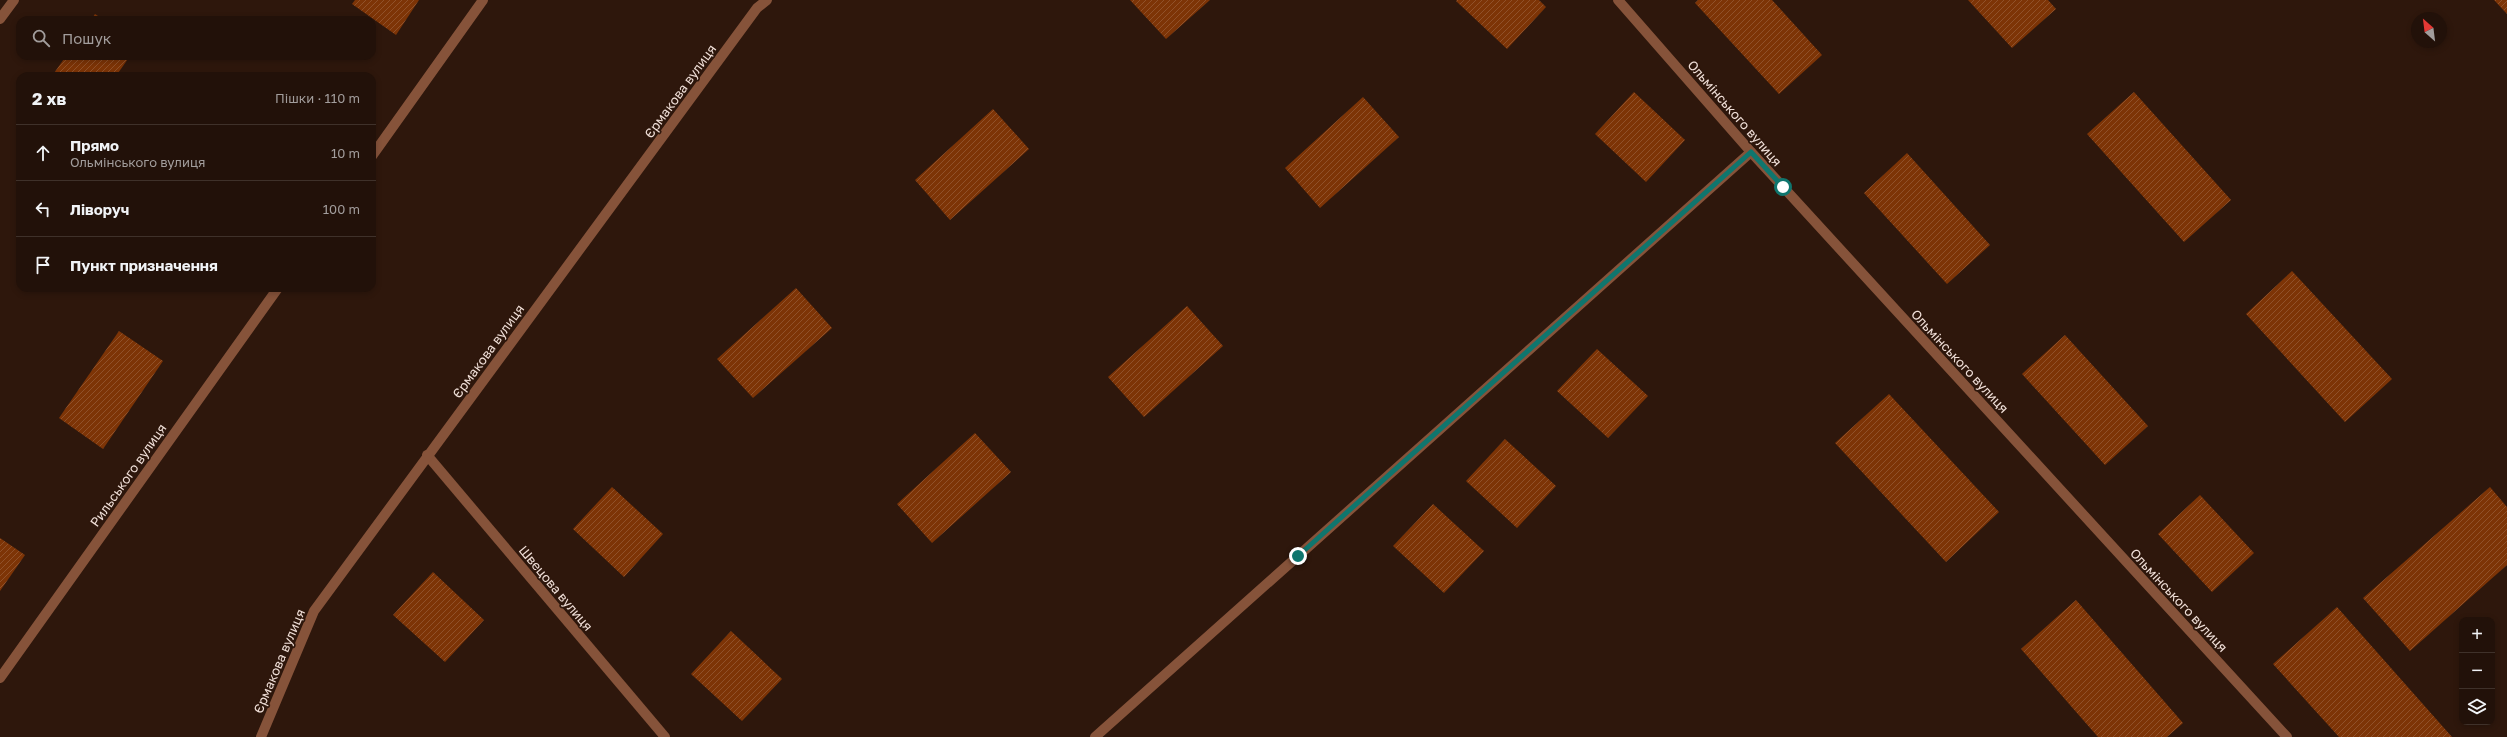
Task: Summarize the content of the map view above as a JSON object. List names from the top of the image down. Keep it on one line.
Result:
{"streets":{"street":["Єрмакова вулиця","Ольмінського вулиця","Рильського вулиця","Швецова вулиця"]},"crossings":[["Єрмакова вулиця","Швецова вулиця"]],"north":"top left","page":{"search":"Пошук","heading":["2 хв","Пішки · 110 m"],"list":[["Прямо","Ольмінського вулиця","10 m"],["Ліворуч","100 m"],"Пункт призначення"],"map_buttons":["+","−"]}}
